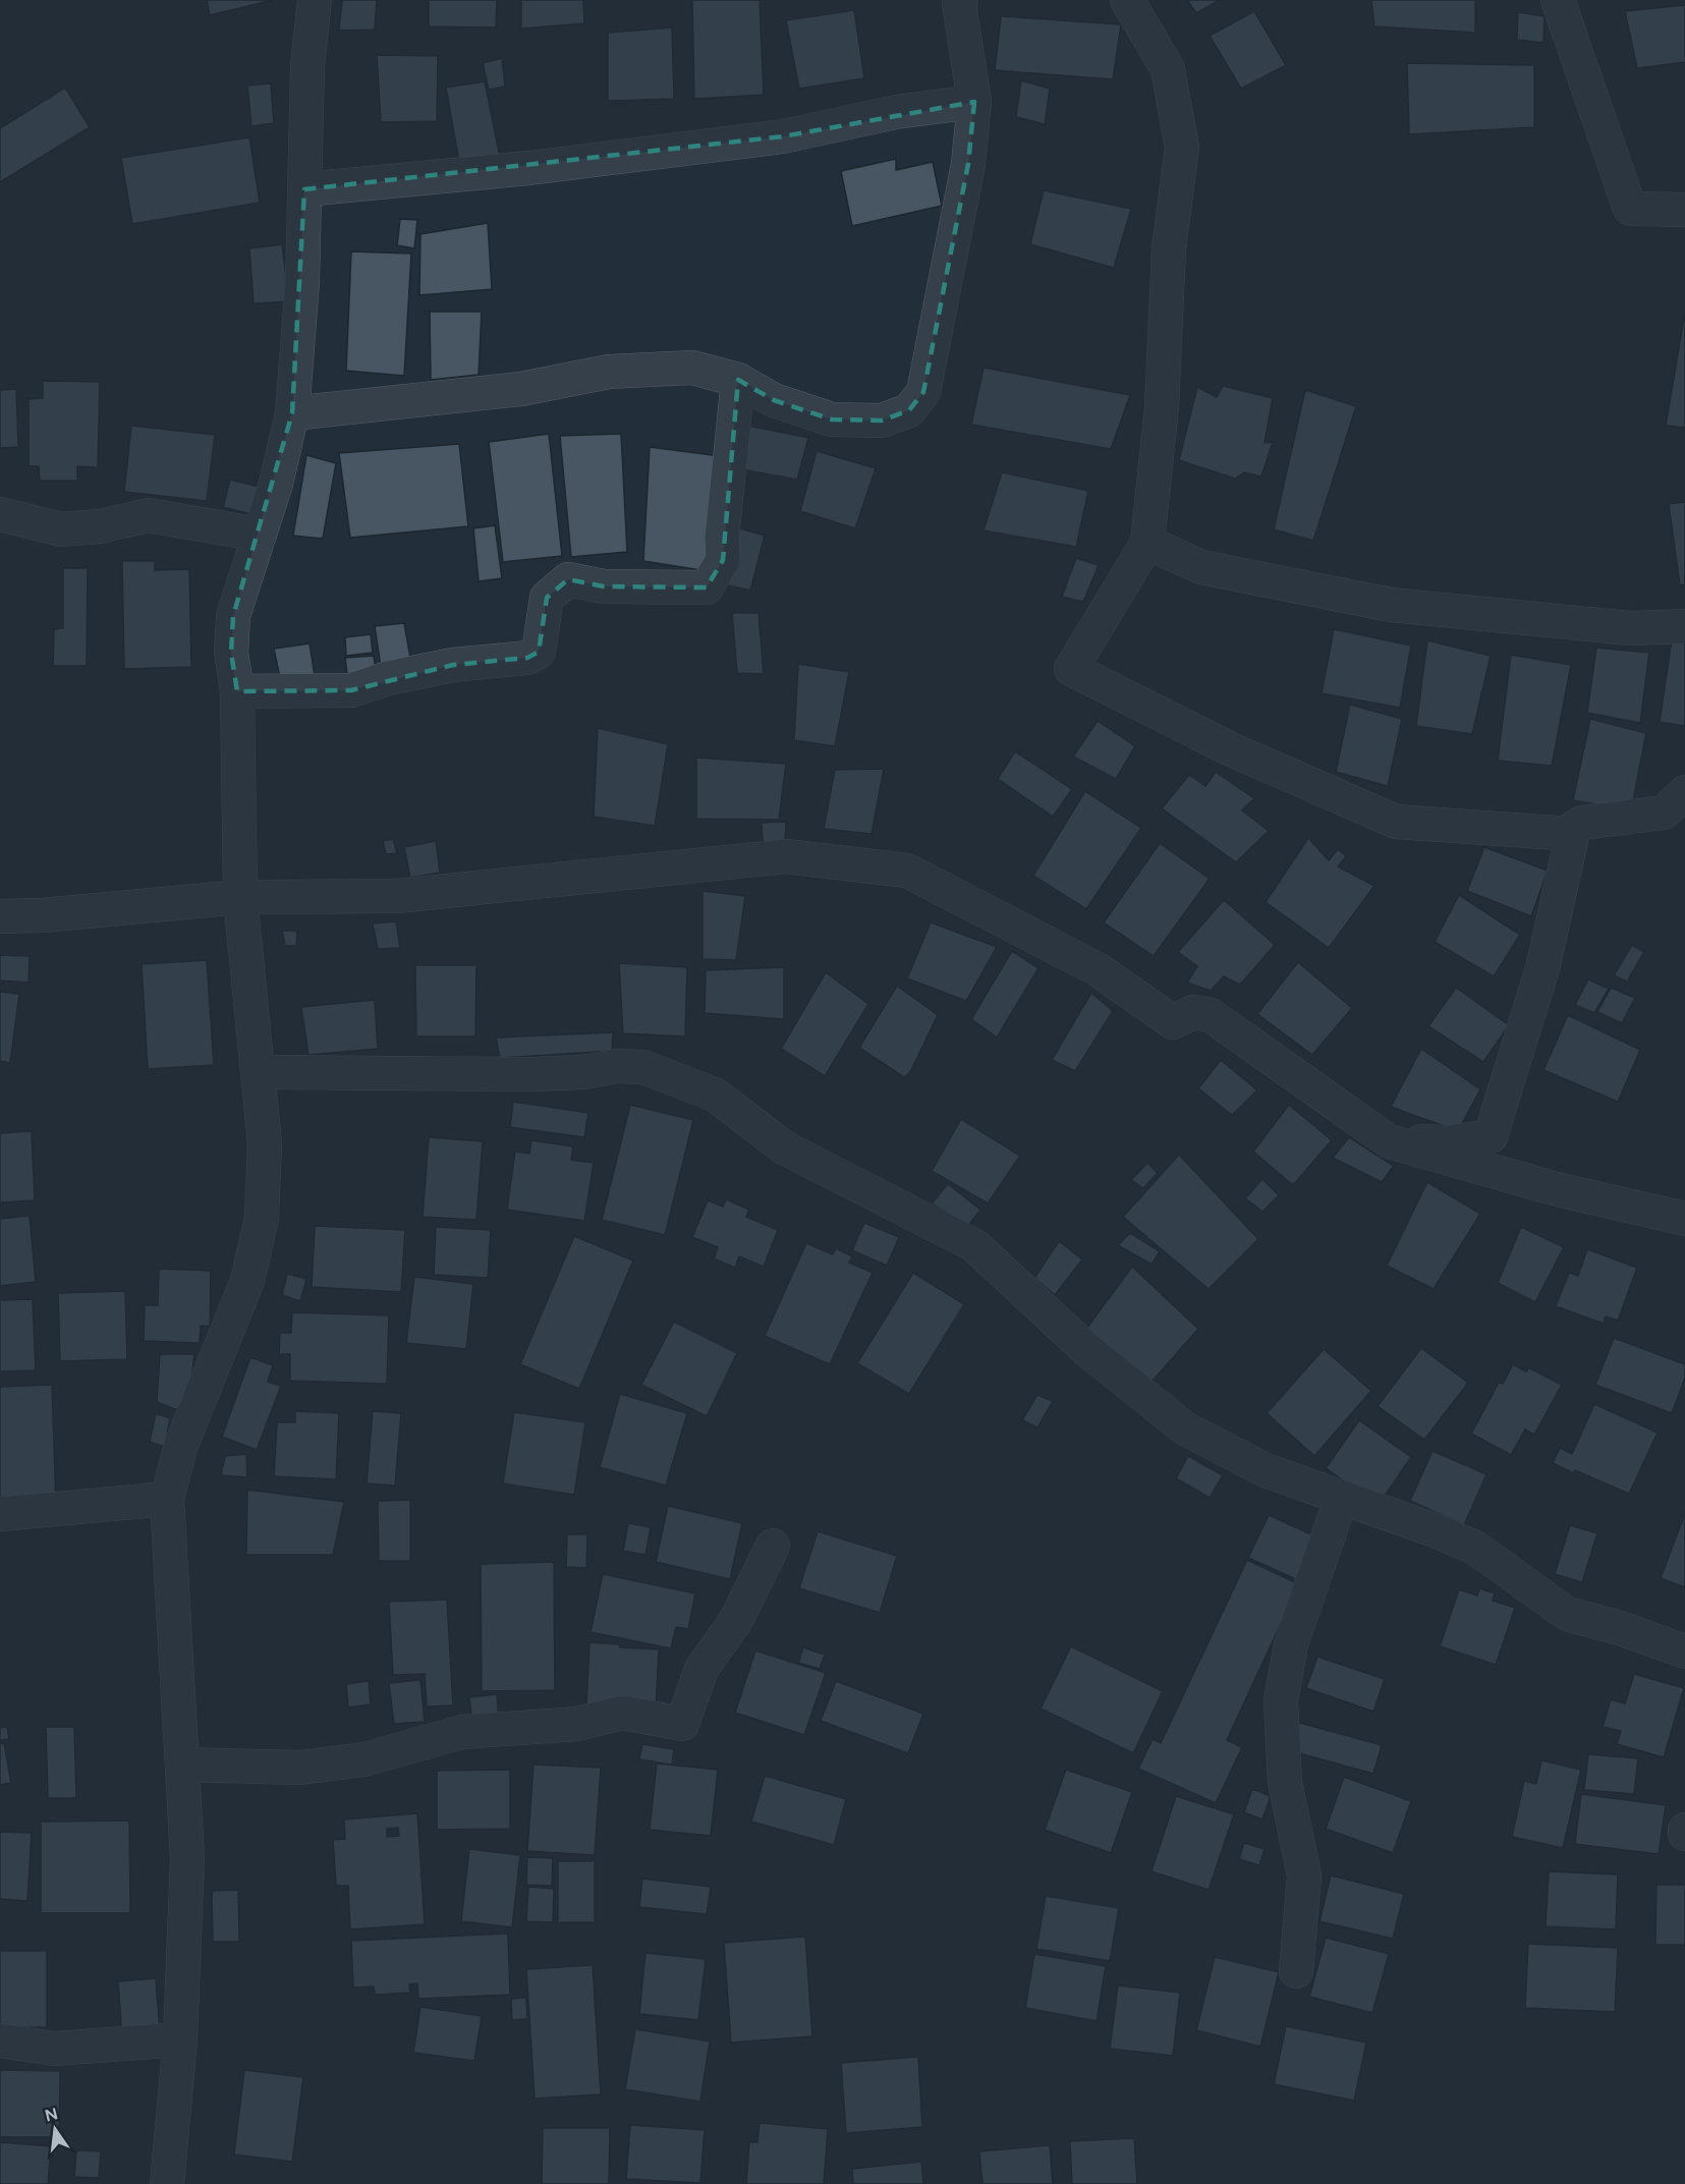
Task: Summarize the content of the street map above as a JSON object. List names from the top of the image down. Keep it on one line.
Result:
{"north":"top"}
